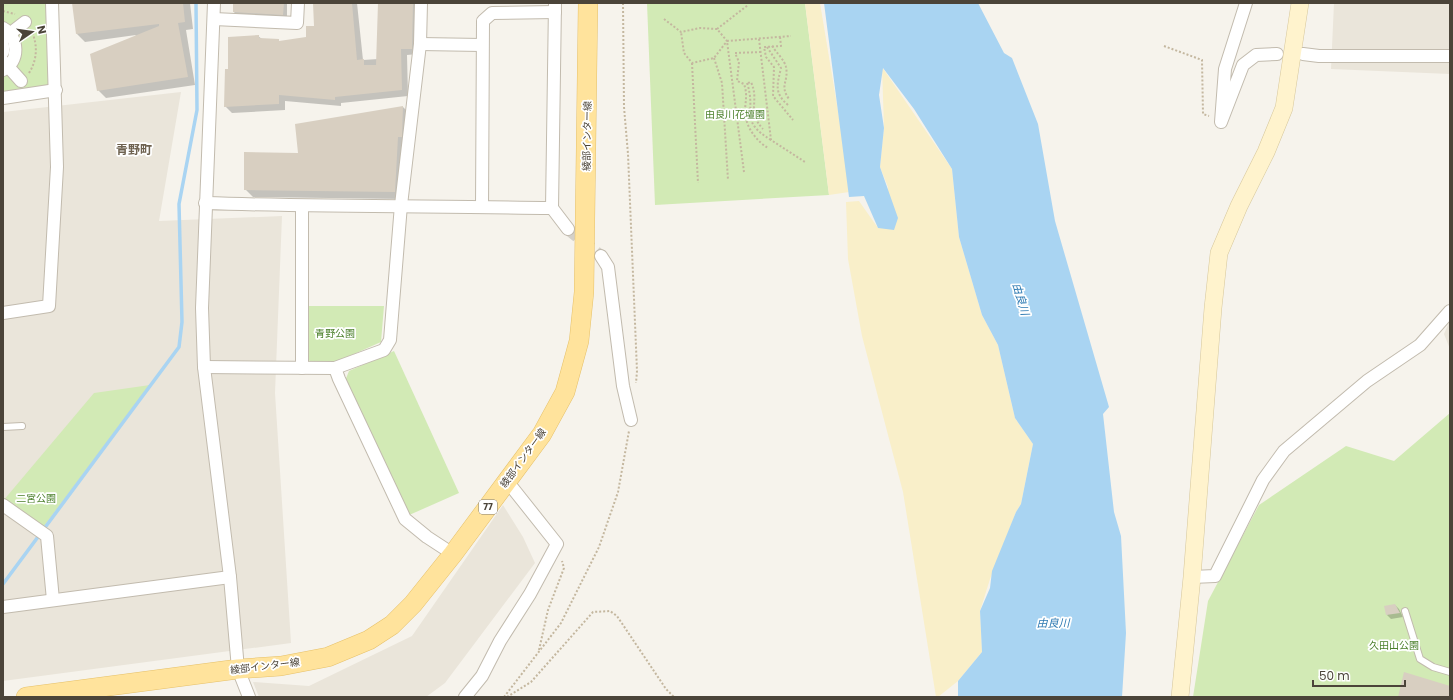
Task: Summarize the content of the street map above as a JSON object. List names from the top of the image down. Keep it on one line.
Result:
{"streets":{"main road":["綾部インター線","77"]},"districts":["青野町"],"water":["由良川"],"parks":["由良川花壇園","青野公園","二宮公園","久田山公園"],"scale_bar":"50 m","north":"right"}
